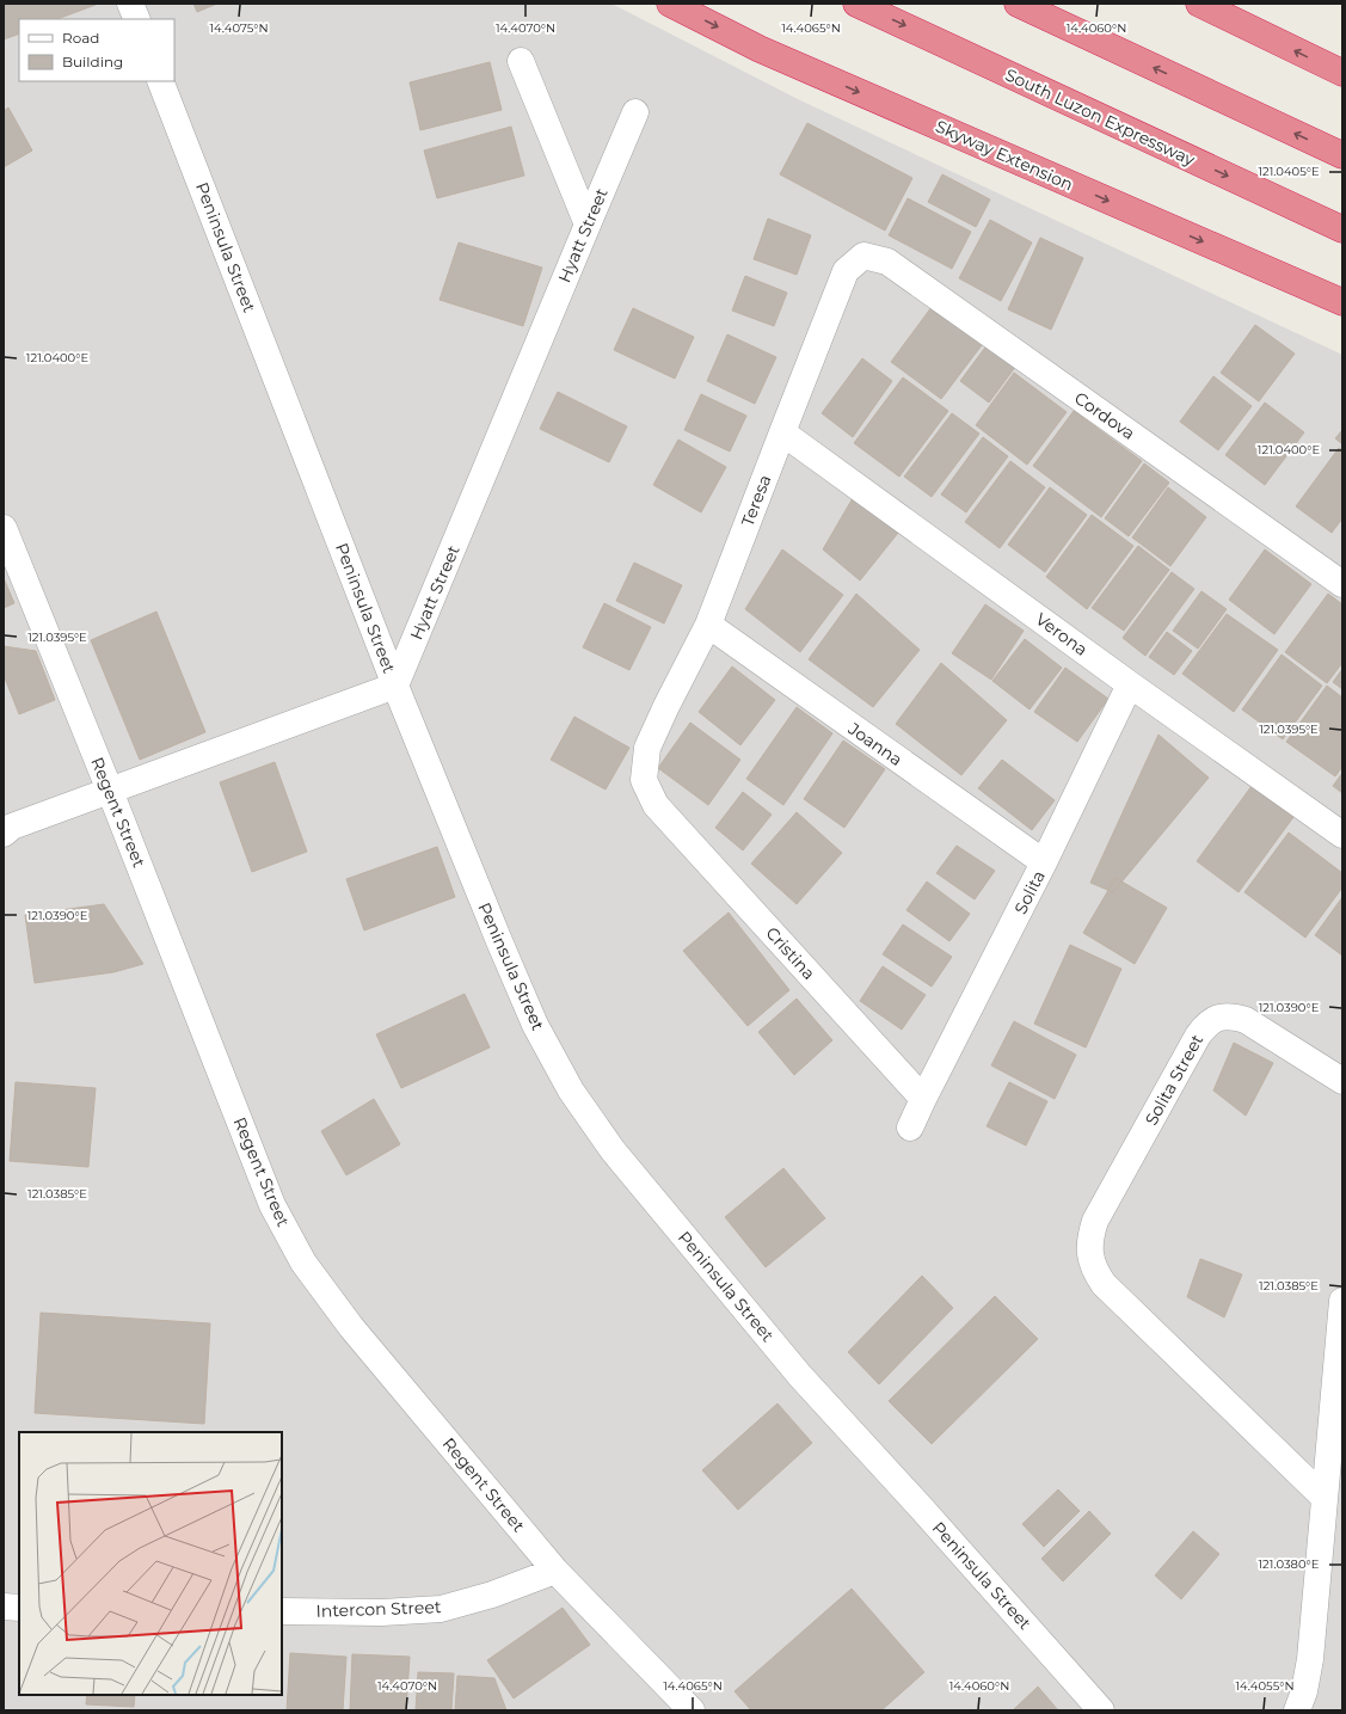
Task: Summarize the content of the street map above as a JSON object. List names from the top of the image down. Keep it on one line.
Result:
{"streets":{"highway":["South Luzon Expressway","Skyway Extension"],"street":["Hyatt Street","Peninsula Street","Cordova","Teresa","Verona","Joanna","Regent Street","Solita","Cristina","Solita Street","Intercon Street"]},"crossings":[["Hyatt Street","Peninsula Street"],["Cordova","Teresa"],["Teresa","Verona"],["Teresa","Joanna"],["Teresa","Cristina"],["Verona","Solita"],["Joanna","Solita"],["Regent Street","Intercon Street"],["Solita","Cristina"]],"legend":["Road","Building"],"coordinates":["14.4075°N","14.4070°N","14.4065°N","14.4060°N","121.0405°E","121.0400°E","121.0395°E","121.0390°E","121.0385°E","121.0380°E","14.4055°N"]}
